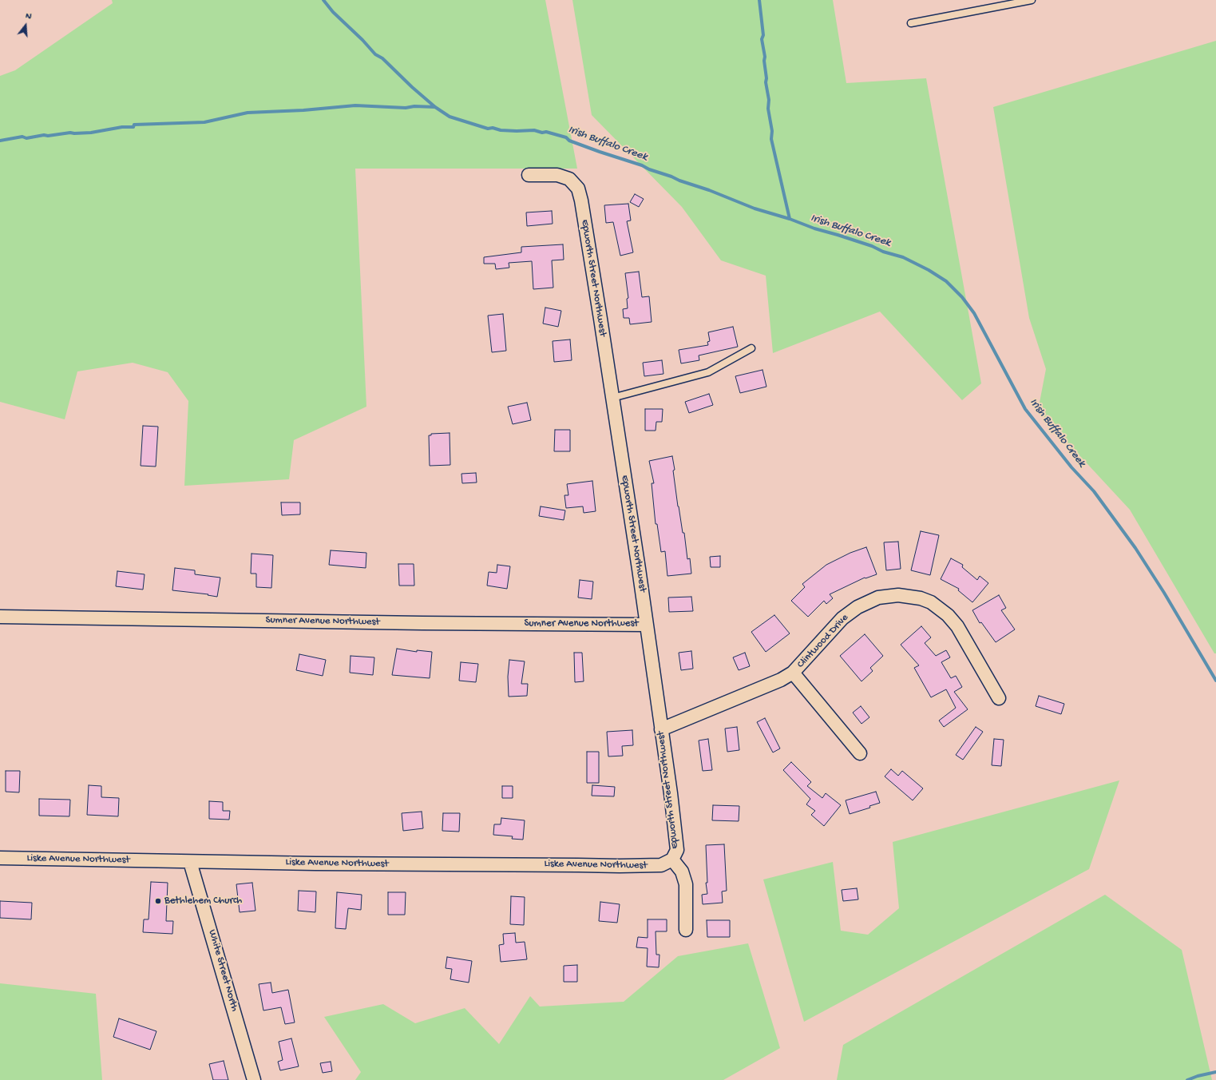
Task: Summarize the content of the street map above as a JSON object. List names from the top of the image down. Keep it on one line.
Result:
{"streets":{"street":["Epworth Street Northwest","Sumner Avenue Northwest","Clintwood Drive","Liske Avenue Northwest","White Street North"]},"crossings":[["Epworth Street Northwest","Sumner Avenue Northwest"],["Epworth Street Northwest","Clintwood Drive"],["Epworth Street Northwest","Liske Avenue Northwest"],["Liske Avenue Northwest","White Street North"]],"water":["Irish Buffalo Creek"],"places":["Bethlehem Church"],"north":"top"}
